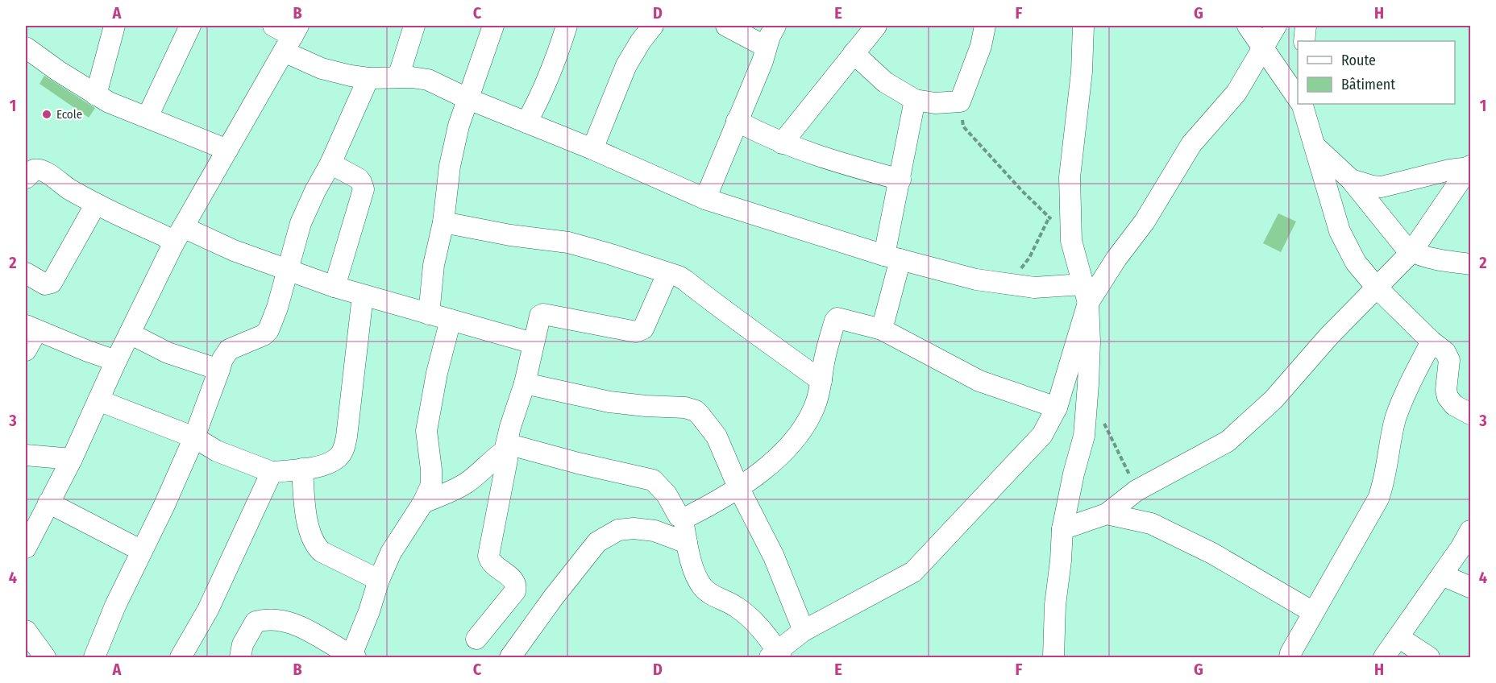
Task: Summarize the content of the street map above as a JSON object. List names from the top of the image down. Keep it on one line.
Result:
{"places":["Ecole"],"legend":["Route","Bâtiment"],"grid":{"columns":["A","B","C","D","E","F","G","H"],"rows":["1","2","3","4"]}}
